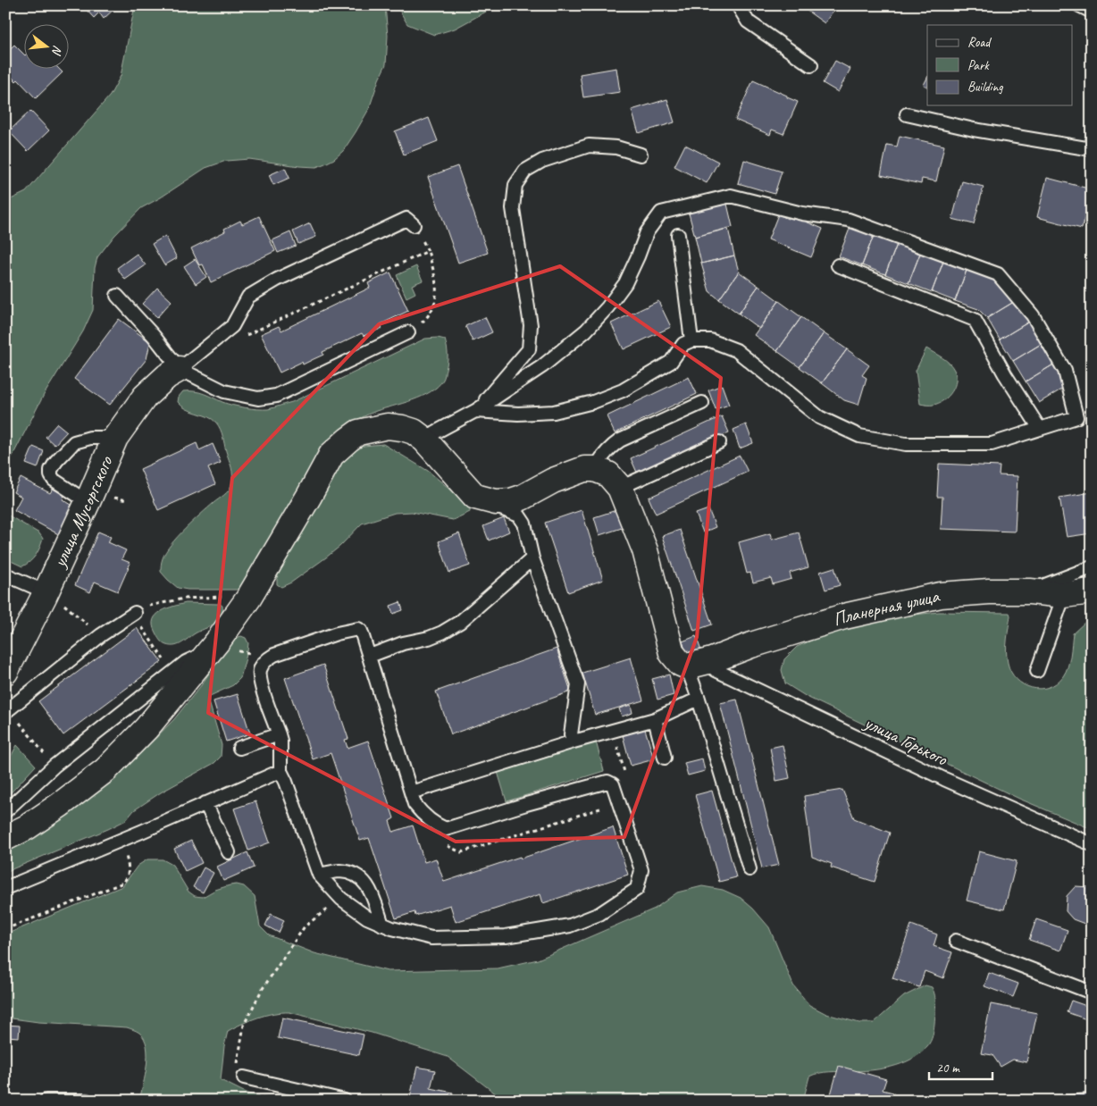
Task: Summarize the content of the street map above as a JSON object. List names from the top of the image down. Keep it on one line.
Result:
{"streets":{"street":["улица Мусоргского","Планерная улица"],"lane":["улица Горького"]},"crossings":[["Планерная улица","улица Горького"]],"legend":["Road","Park","Building"],"scale_bar":"20 m","north":"right"}
